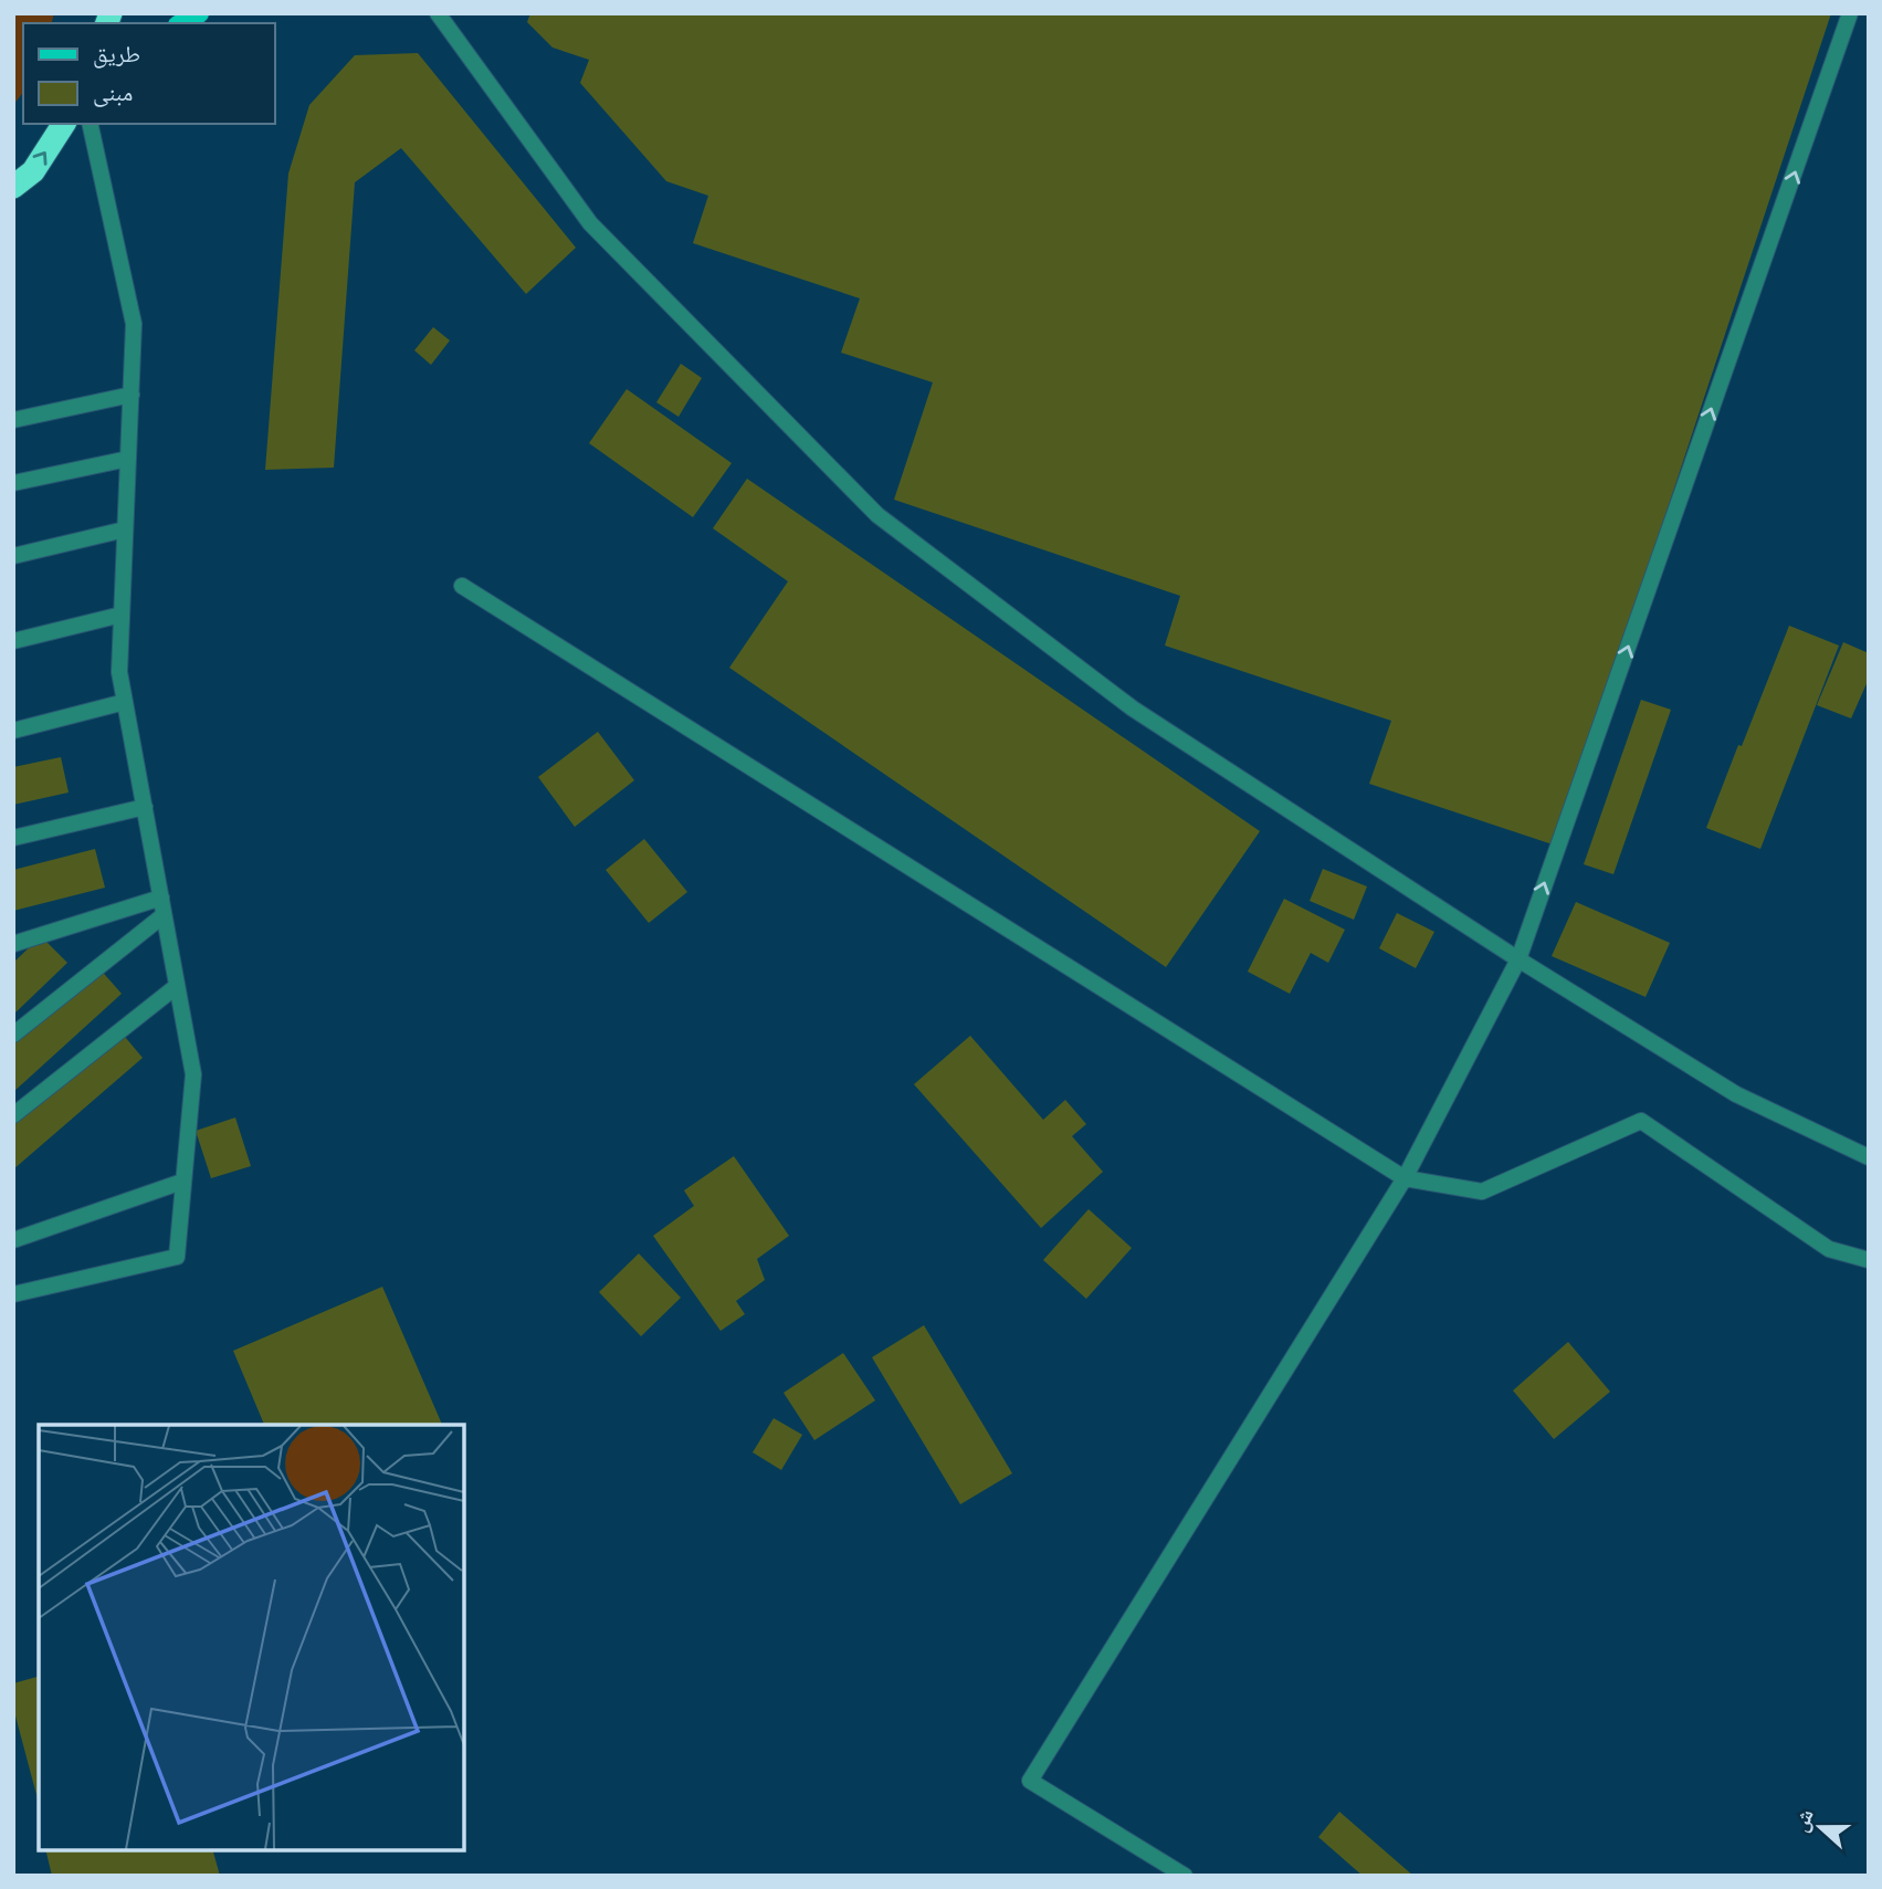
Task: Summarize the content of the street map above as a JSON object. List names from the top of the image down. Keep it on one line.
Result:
{"legend":["طريق","مبنى"],"north":"left"}
